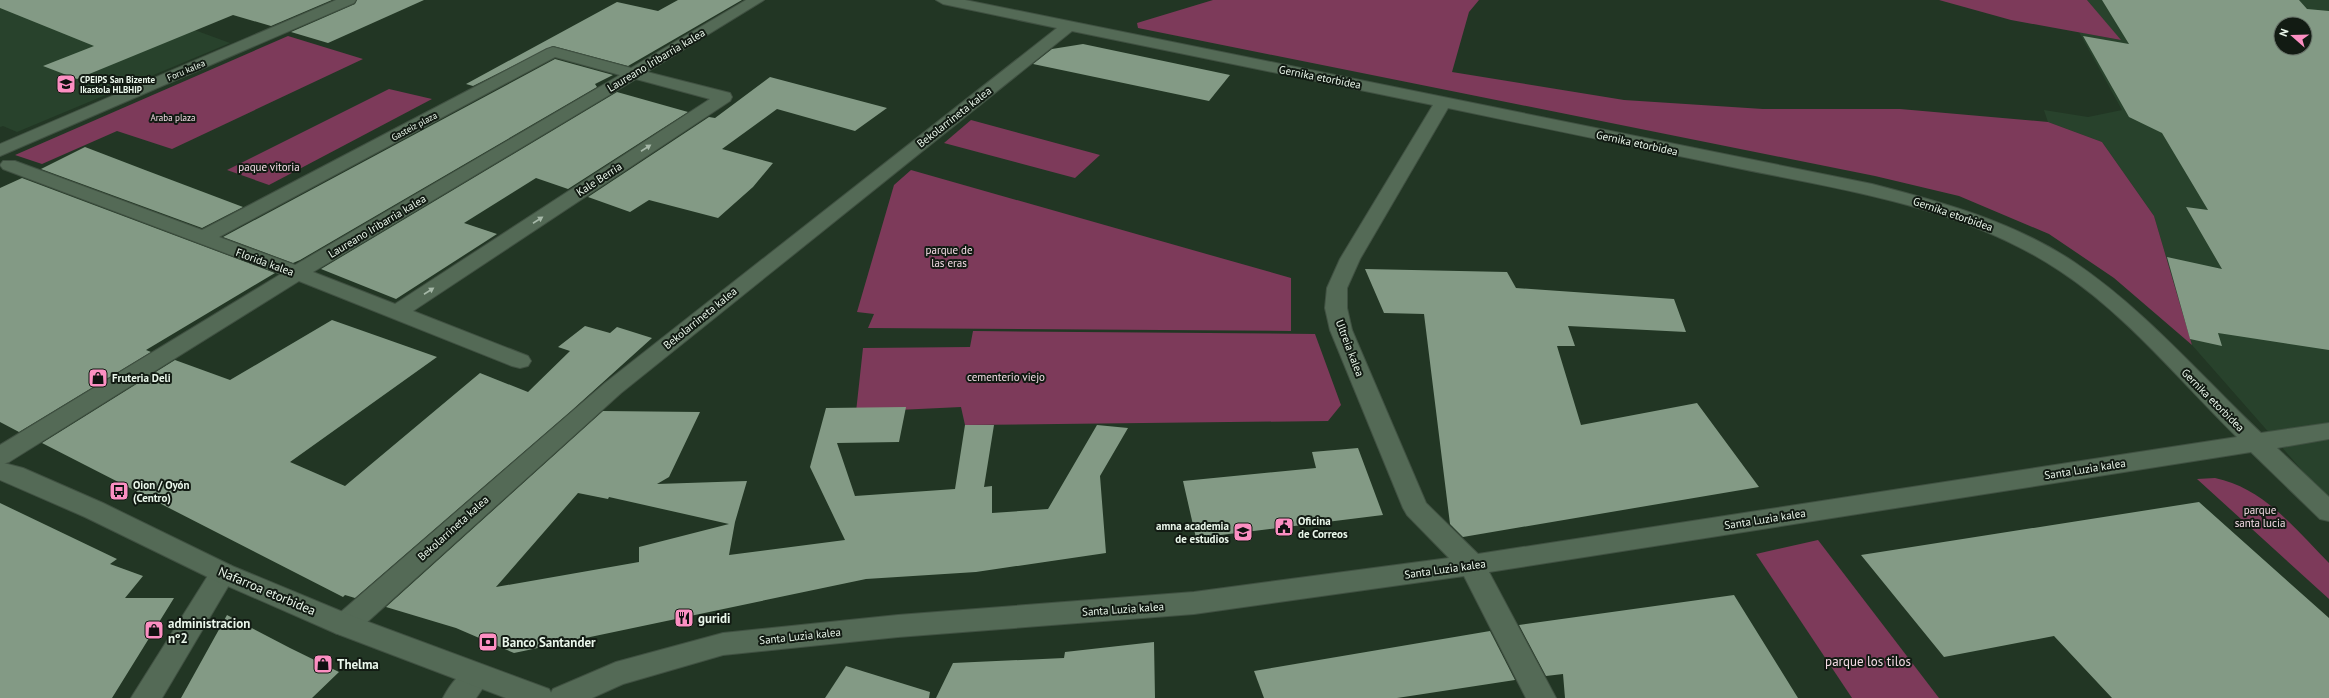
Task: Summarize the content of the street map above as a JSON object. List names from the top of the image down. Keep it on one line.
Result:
{"streets":{"street":["Laureano Iribarria kalea","Foru kalea","Gernika etorbidea","Bekolarrineta kalea","Gasteiz plaza","Kale Berria","Florida kalea","Ultreia kalea","Santa Luzia kalea","Nafarroa etorbidea"]},"crossings":[["Laureano Iribarria kalea","Gasteiz plaza"],["Laureano Iribarria kalea","Kale Berria"],["Laureano Iribarria kalea","Florida kalea"],["Foru kalea","Florida kalea"],["Gernika etorbidea","Bekolarrineta kalea"],["Gernika etorbidea","Ultreia kalea"],["Gernika etorbidea","Santa Luzia kalea"],["Bekolarrineta kalea","Nafarroa etorbidea"],["Gasteiz plaza","Kale Berria"],["Gasteiz plaza","Florida kalea"],["Kale Berria","Florida kalea"],["Ultreia kalea","Santa Luzia kalea"]],"parks":["Araba plaza","paque vitoria","parque de las eras","cementerio viejo","parque santa lucia","parque los tilos"],"places":{"school or university":["CPEIPS San Bizente Ikastola HLBHIP","amna academia de estudios"],"shop":["Fruteria Deli","administracion nº2","Thelma"],"bus stop":["Oion / Oyón (Centro)"],"public building":["Oficina de Correos"],"restaurant":["guridi"],"bank":["Banco Santander"]},"north":"left"}
